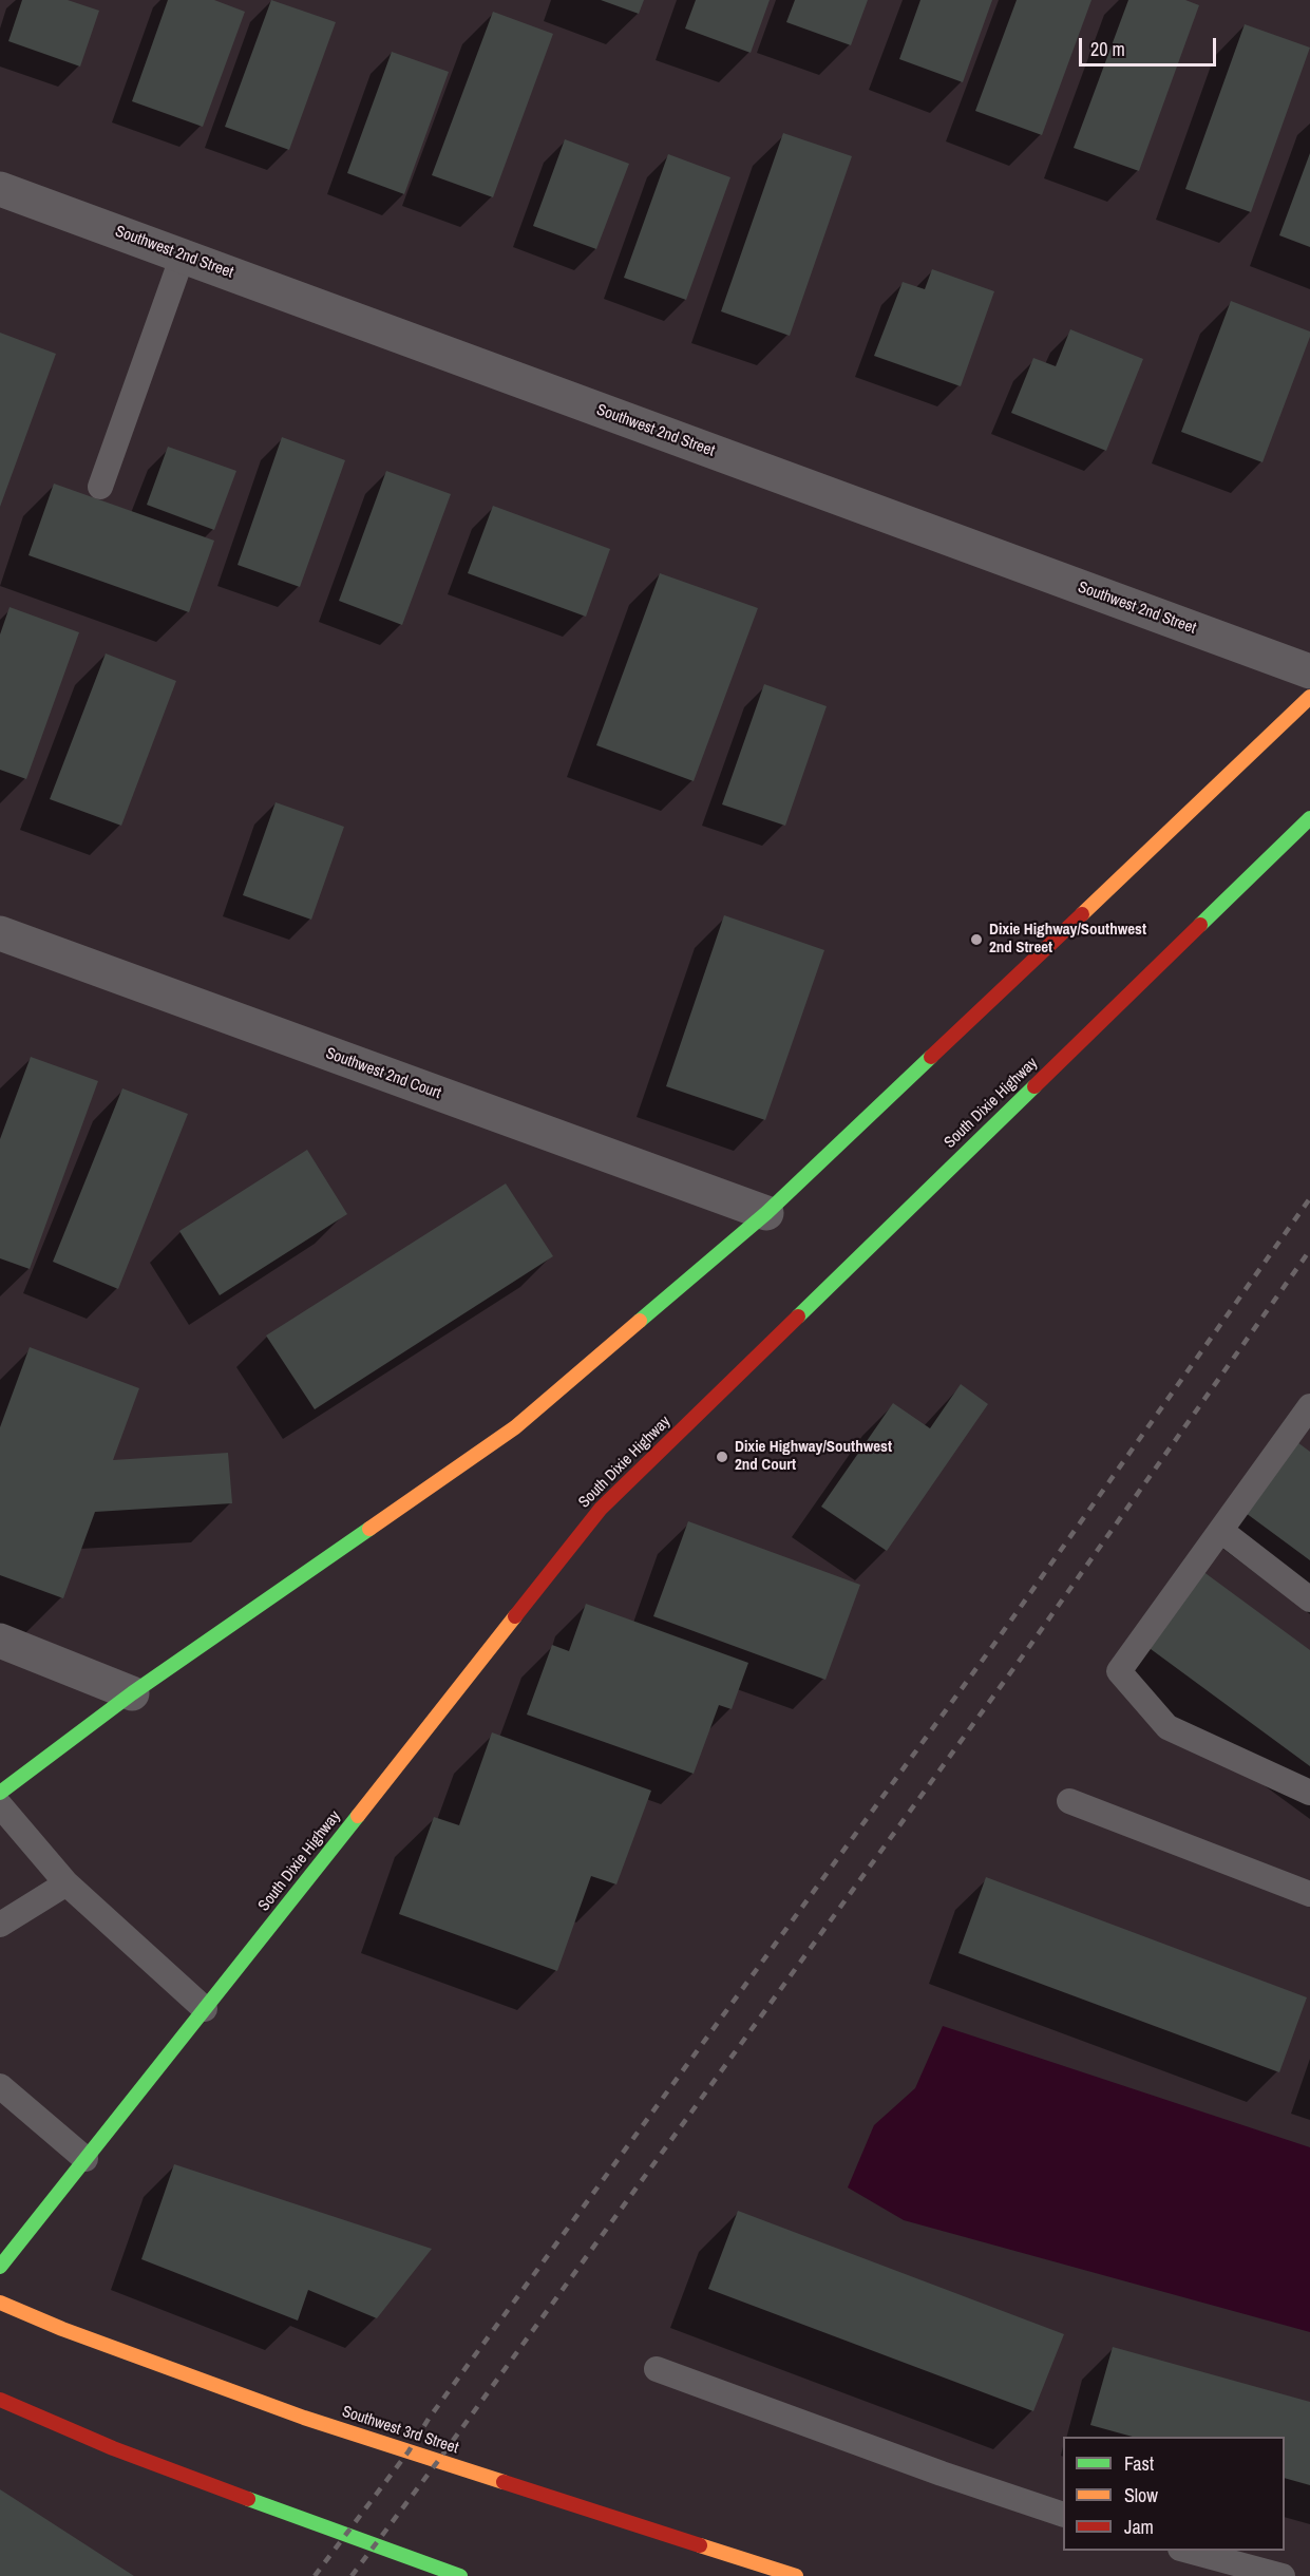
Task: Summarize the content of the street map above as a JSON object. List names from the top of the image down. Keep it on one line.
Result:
{"streets":{"main road":["South Dixie Highway","Southwest 3rd Street"],"street":["Southwest 2nd Street","Southwest 2nd Court"]},"places":["Dixie Highway/Southwest 2nd Street","Dixie Highway/Southwest 2nd Court"],"legend":["Fast","Slow","Jam"],"scale_bar":"20 m"}
